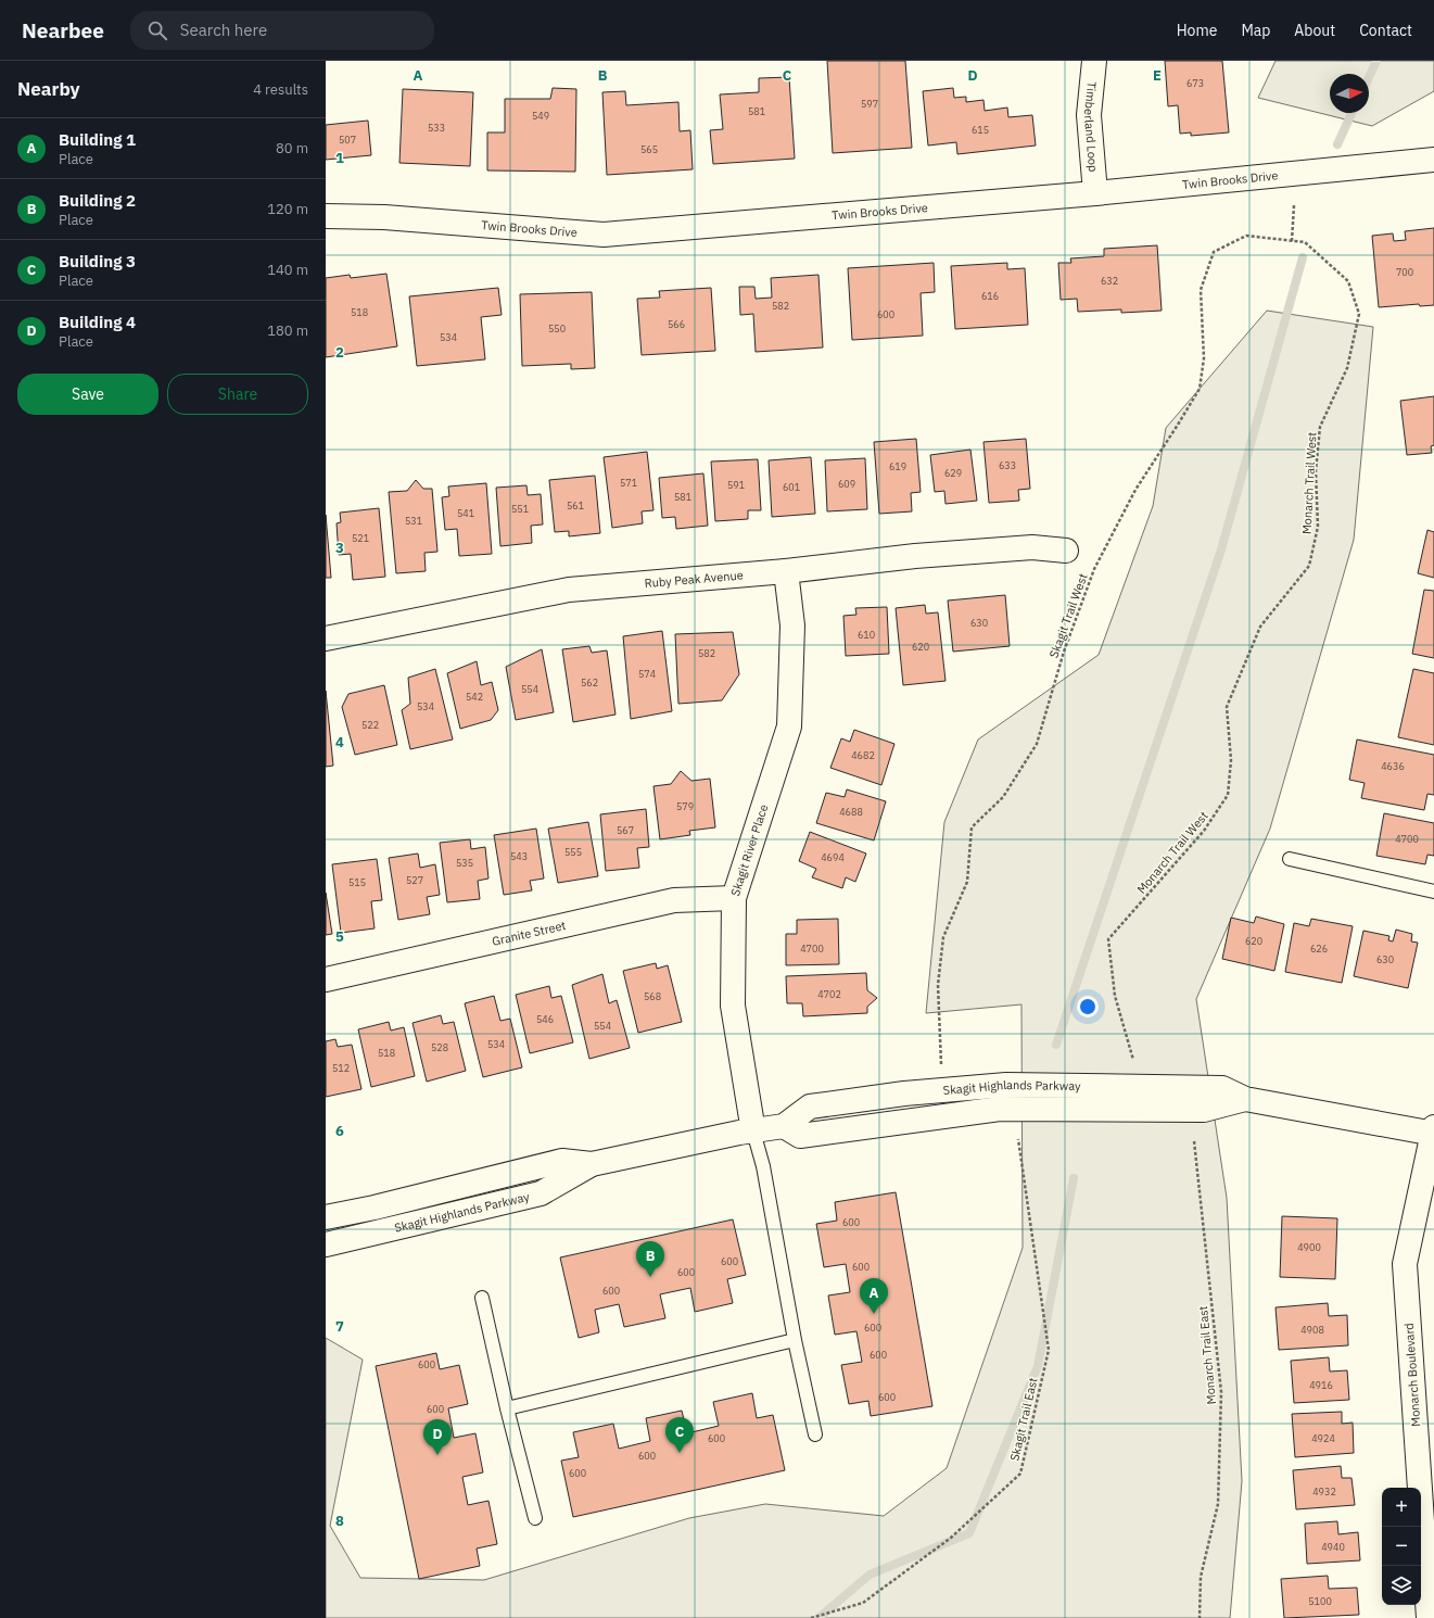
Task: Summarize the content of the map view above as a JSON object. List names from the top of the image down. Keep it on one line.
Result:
{"streets":{"street":["Timberland Loop","Twin Brooks Drive","Ruby Peak Avenue","Skagit River Place","Granite Street","Skagit Highlands Parkway","Monarch Boulevard"],"path":["Monarch Trail West","Skagit Trail West","Monarch Trail East","Skagit Trail East"]},"crossings":[["Timberland Loop","Twin Brooks Drive"],["Monarch Trail West","Skagit Trail West"],["Ruby Peak Avenue","Skagit River Place"],["Skagit River Place","Granite Street"],["Skagit River Place","Skagit Highlands Parkway"],["Skagit Highlands Parkway","Monarch Boulevard"]],"house_numbers":["673","597","581","549","533","615","507","565","700","632","616","582","518","600","566","550","534","633","619","629","571","609","591","601","581","561","551","541","531","521","630","610","620","582","574","562","554","542","534","522","4682","4636","579","4688","567","4700","555","543","4694","535","527","515","620","4700","626","630","4702","568","546","554","534","528","518","512","600","4900","600","600","600","600","600","4908","600","600","4916","600","600","600","4924","600","600","4932","4940","5100"],"north":"right","page":{"header":"Nearbee","search":"Search here","nav":["Home","Map","About","Contact"],"heading":["Nearby","4 results"],"list":[{"mark":"A","name":"Building 1","note":"Place","value":"80 m"},{"mark":"B","name":"Building 2","note":"Place","value":"120 m"},{"mark":"C","name":"Building 3","note":"Place","value":"140 m"},{"mark":"D","name":"Building 4","note":"Place","value":"180 m"}],"buttons":["Save","Share"],"pins":["B","A","C","D"],"map_buttons":["+","−"]},"grid":{"columns":["A","B","C","D","E"],"rows":["1","2","3","4","5","6","7","8"]}}
